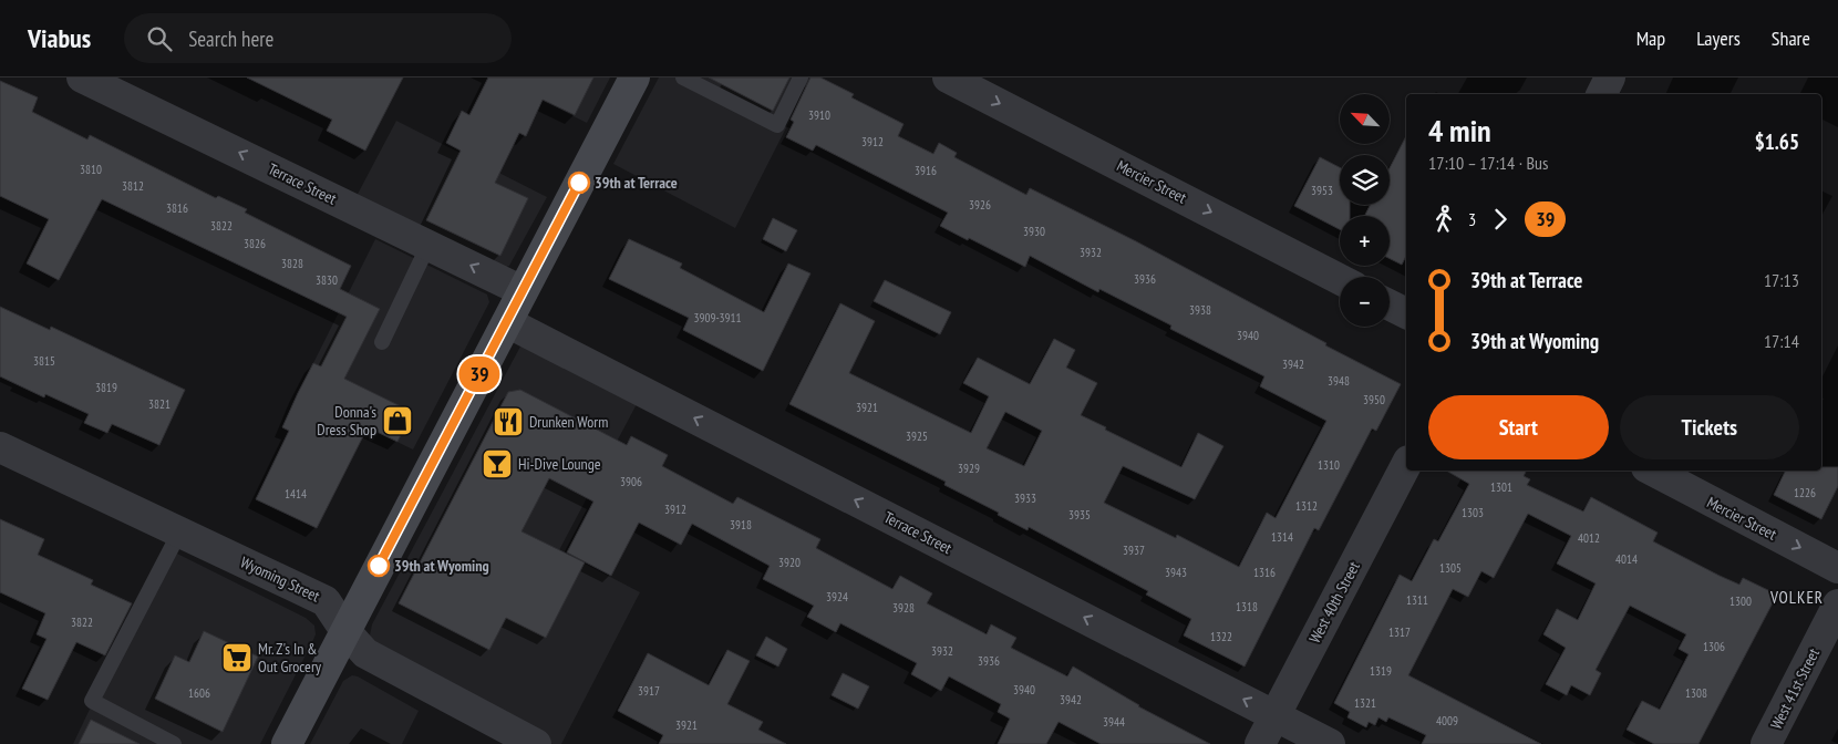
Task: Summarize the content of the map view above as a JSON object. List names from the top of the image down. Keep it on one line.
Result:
{"streets":{"street":["Mercier Street","Terrace Street","Wyoming Street","West 40th Street","West 41st Street"]},"crossings":[["Terrace Street","West 40th Street"]],"one_way":["Mercier Street","Terrace Street"],"districts":["VOLKER"],"places":{"other":["39th at Terrace","39th at Wyoming"],"shop":["Donna's Dress Shop"],"restaurant":["Drunken Worm"],"bar":["Hi-Dive Lounge"],"supermarket":["Mr. Z's In & Out Grocery"]},"lines":["bus line 39"],"house_numbers":["3910","3912","3810","3916","3812","3953","3926","3816","3822","3930","3826","3932","3828","3936","3830","3938","3909-3911","3940","3815","3942","3948","3819","3950","3821","3921","3925","1310","3929","3906","1301","1226","1414","3933","1312","3912","1303","3935","3918","1314","4012","3937","4014","3920","1305","3943","1316","3924","1311","1300","1318","3928","3822","1317","1322","1306","3932","3936","1319","3940","3917","1606","1308","3942","1321","4009","3944","3921"],"north":"top left","page":{"header":"Viabus","search":"Search here","nav":["Map","Layers","Share"],"on_map":"39","map_buttons":["+","−"],"heading":["4 min","17:10 – 17:14 · Bus","$1.65"],"legs":["3","39"],"list":[{"name":"39th at Terrace","value":"17:13"},{"name":"39th at Wyoming","value":"17:14"}],"buttons":["Start","Tickets"]}}
